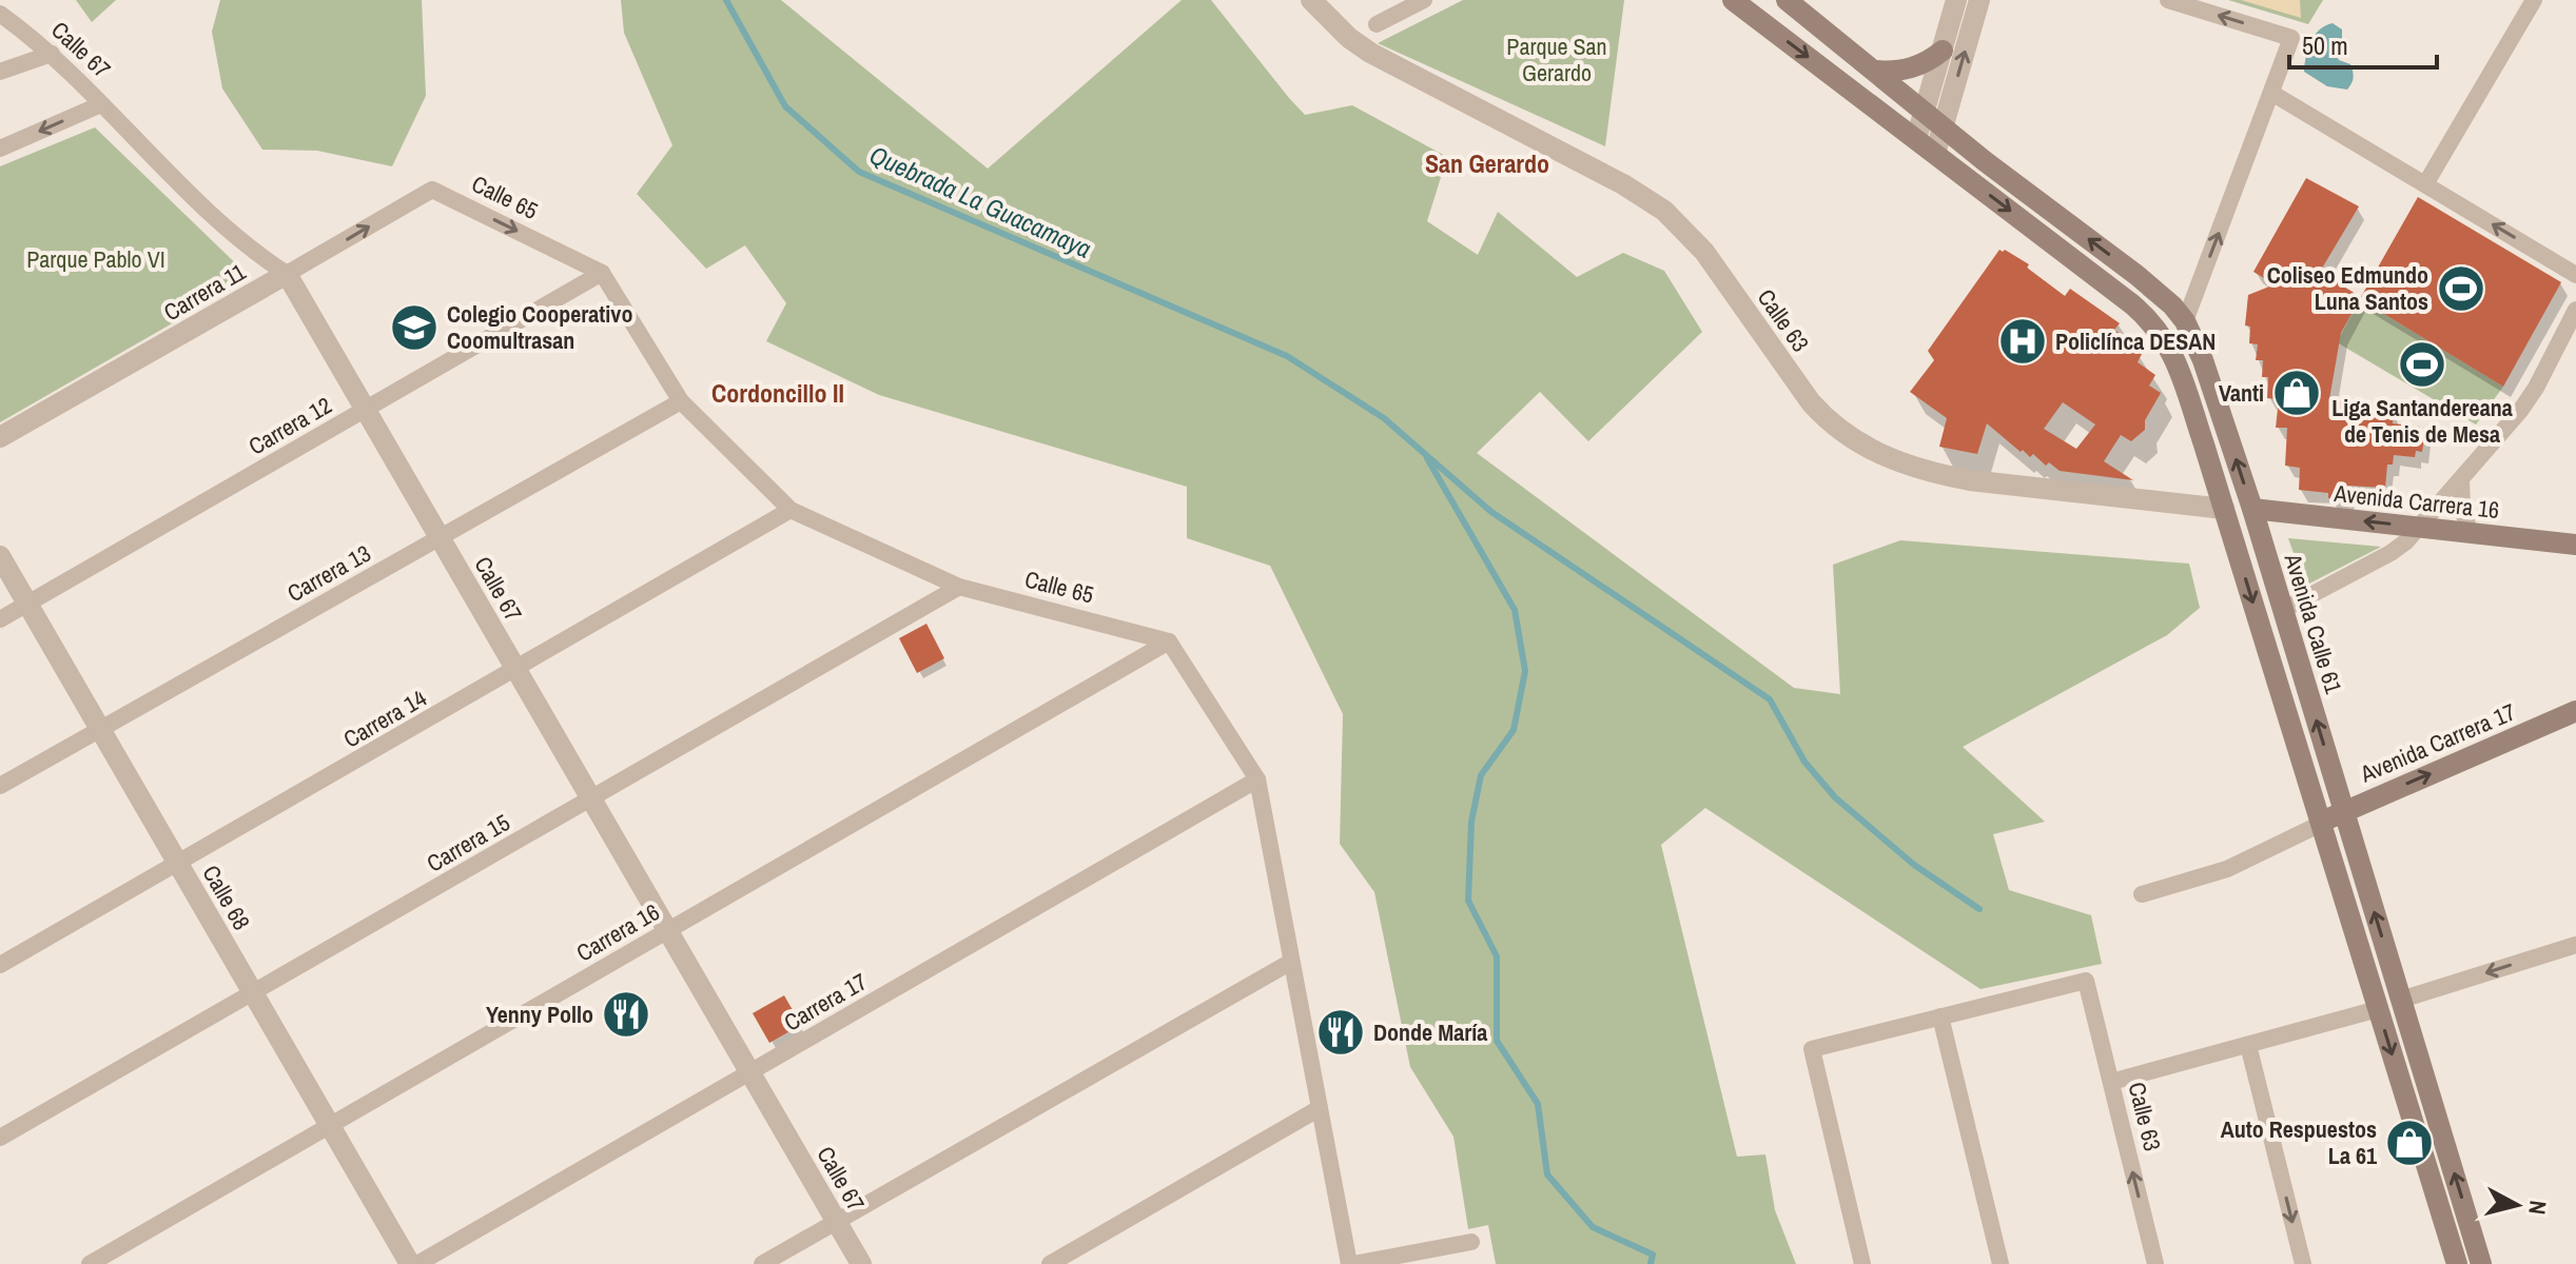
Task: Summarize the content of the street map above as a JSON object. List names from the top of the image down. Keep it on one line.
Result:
{"streets":{"main road":["Avenida Carrera 16","Avenida Calle 61","Avenida Carrera 17"],"street":["Calle 67","Calle 65","Carrera 11","Calle 63","Carrera 12","Carrera 13","Carrera 14","Carrera 15","Calle 68","Carrera 16","Carrera 17"]},"crossings":[["Calle 67","Carrera 11"],["Calle 67","Carrera 12"],["Calle 67","Carrera 13"],["Calle 67","Carrera 14"],["Calle 67","Carrera 15"],["Calle 67","Carrera 16"],["Calle 67","Carrera 17"],["Calle 65","Carrera 11"],["Calle 65","Carrera 12"],["Calle 65","Carrera 13"],["Calle 65","Carrera 14"],["Calle 65","Carrera 15"],["Calle 65","Carrera 16"],["Carrera 12","Calle 68"],["Avenida Carrera 16","Avenida Calle 61"],["Carrera 13","Calle 68"],["Avenida Calle 61","Avenida Carrera 17"],["Carrera 14","Calle 68"],["Carrera 15","Calle 68"],["Calle 68","Carrera 16"]],"one_way":["Avenida Carrera 16","Avenida Carrera 17"],"districts":["San Gerardo","Cordoncillo II"],"water":["Quebrada La Guacamaya"],"parks":["Parque San Gerardo","Parque Pablo VI"],"places":{"sports":["Coliseo Edmundo Luna Santos","Liga Santandereana de Tenis de Mesa"],"school or university":["Colegio Cooperativo Coomultrasan"],"hospital":["Policlínca DESAN"],"shop":["Vanti","Auto Respuestos La 61"],"restaurant":["Yenny Pollo","Donde María"]},"scale_bar":"50 m","north":"right"}
